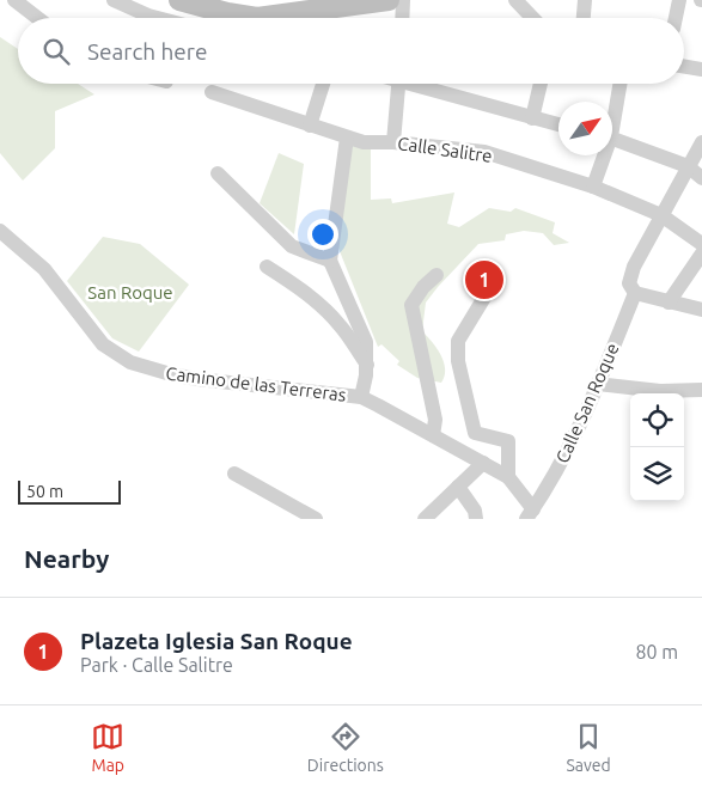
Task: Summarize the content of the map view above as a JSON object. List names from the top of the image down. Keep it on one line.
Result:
{"streets":{"street":["Calle Salitre","Camino de las Terreras","Calle San Roque"]},"crossings":[["Camino de las Terreras","Calle San Roque"]],"parks":["San Roque"],"scale_bar":"50 m","north":"top right","page":{"search":"Search here","pins":"1","scale":"50 m","heading":"Nearby","list":[{"mark":"1","name":"Plazeta Iglesia San Roque","note":"Park · Calle Salitre","value":"80 m"}],"nav":["Map","Directions","Saved"]}}
